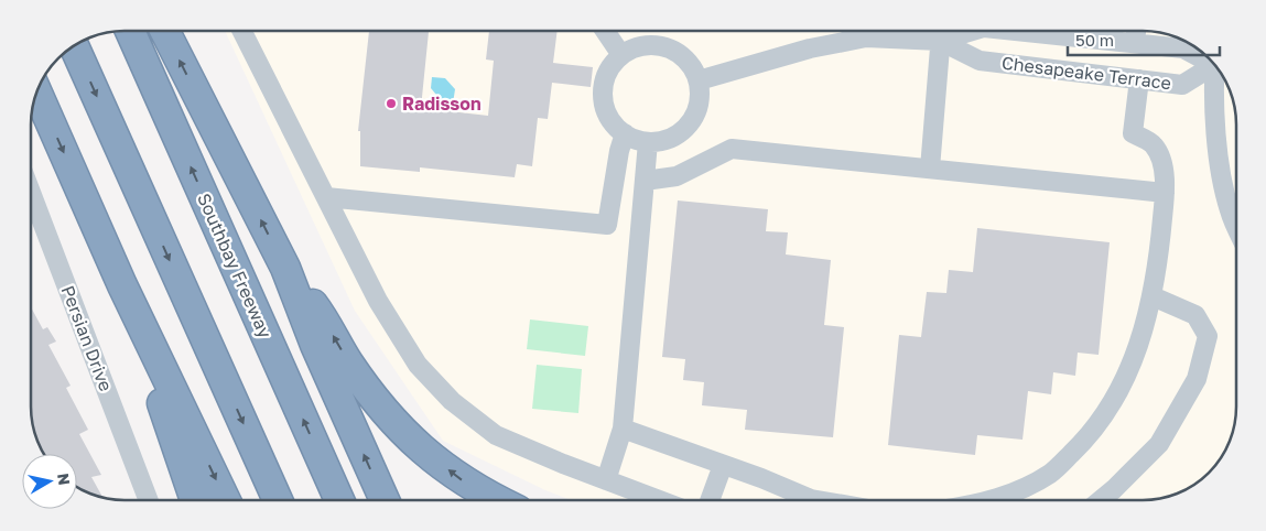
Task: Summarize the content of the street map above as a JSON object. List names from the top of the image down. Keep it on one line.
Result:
{"streets":{"highway":["Southbay Freeway"],"street":["Chesapeake Terrace","Persian Drive"]},"places":["Radisson"],"scale_bar":"50 m","north":"right"}
